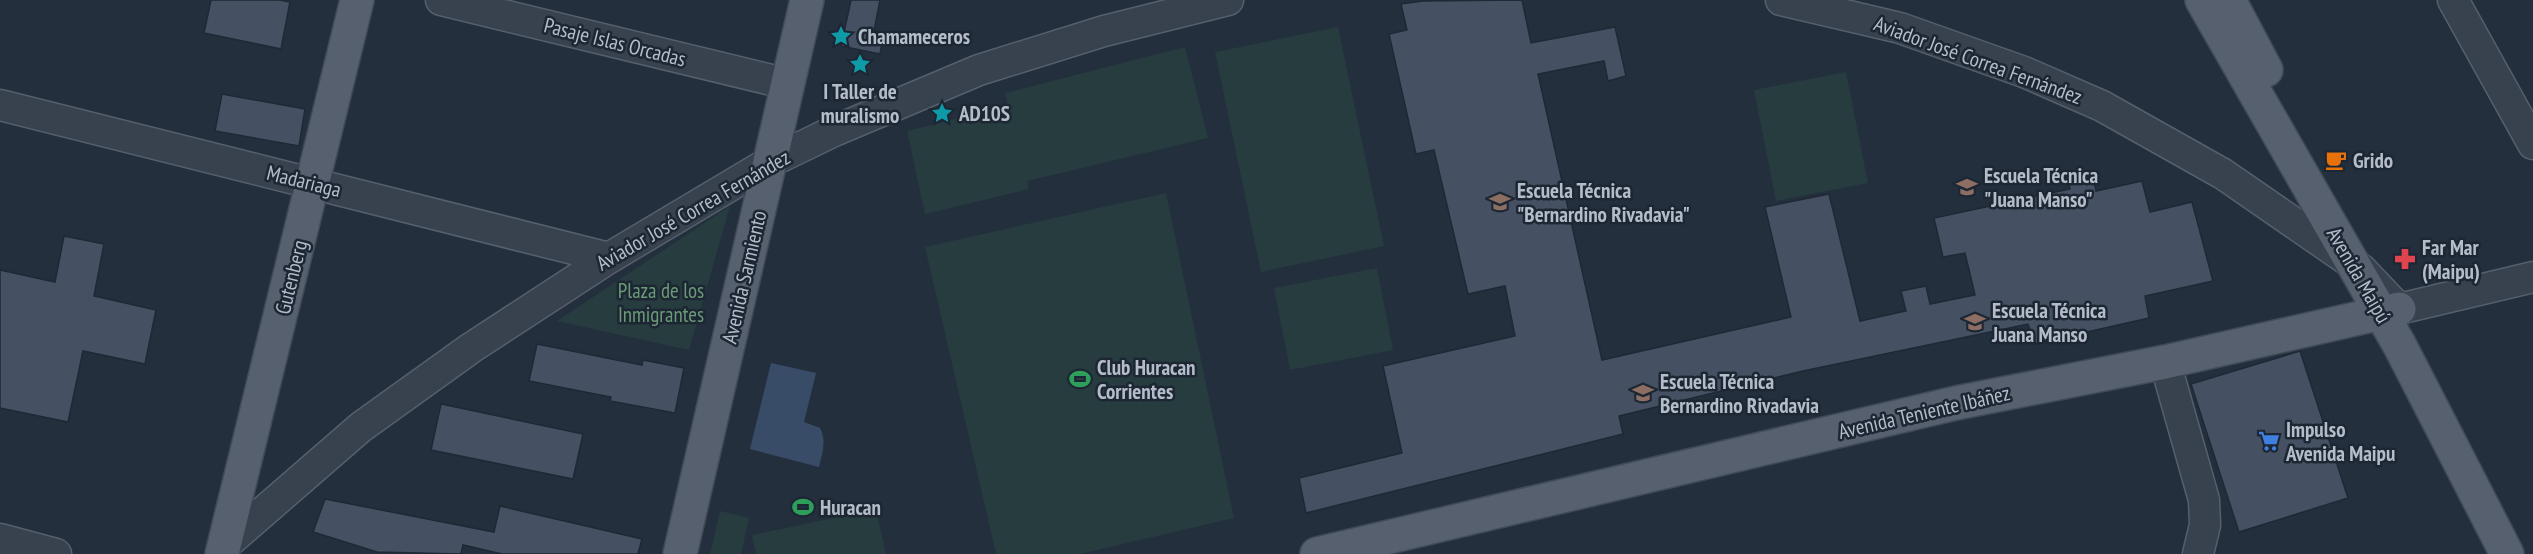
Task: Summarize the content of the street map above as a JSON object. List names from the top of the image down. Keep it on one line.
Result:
{"streets":{"main road":["Avenida Maipú","Gutenberg","Avenida Sarmiento","Avenida Teniente Ibáñez"],"street":["Pasaje Islas Orcadas","Aviador José Correa Fernández","Madariaga"]},"crossings":[["Pasaje Islas Orcadas","Avenida Sarmiento"],["Aviador José Correa Fernández","Madariaga"],["Aviador José Correa Fernández","Avenida Maipú"],["Aviador José Correa Fernández","Gutenberg"],["Aviador José Correa Fernández","Avenida Sarmiento"],["Madariaga","Gutenberg"],["Avenida Maipú","Avenida Teniente Ibáñez"]],"parks":["Plaza de los Inmigrantes"],"places":{"place":["Chamameceros","I Taller de muralismo","AD10S"],"cafe":["Grido"],"school or university":["Escuela Técnica \"Juana Manso\"","Escuela Técnica \"Bernardino Rivadavia\"","Escuela Técnica Juana Manso","Escuela Técnica Bernardino Rivadavia"],"pharmacy":["Far Mar (Maipu)"],"sports":["Club Huracan Corrientes","Huracan"],"supermarket":["Impulso Avenida Maipu"]}}
